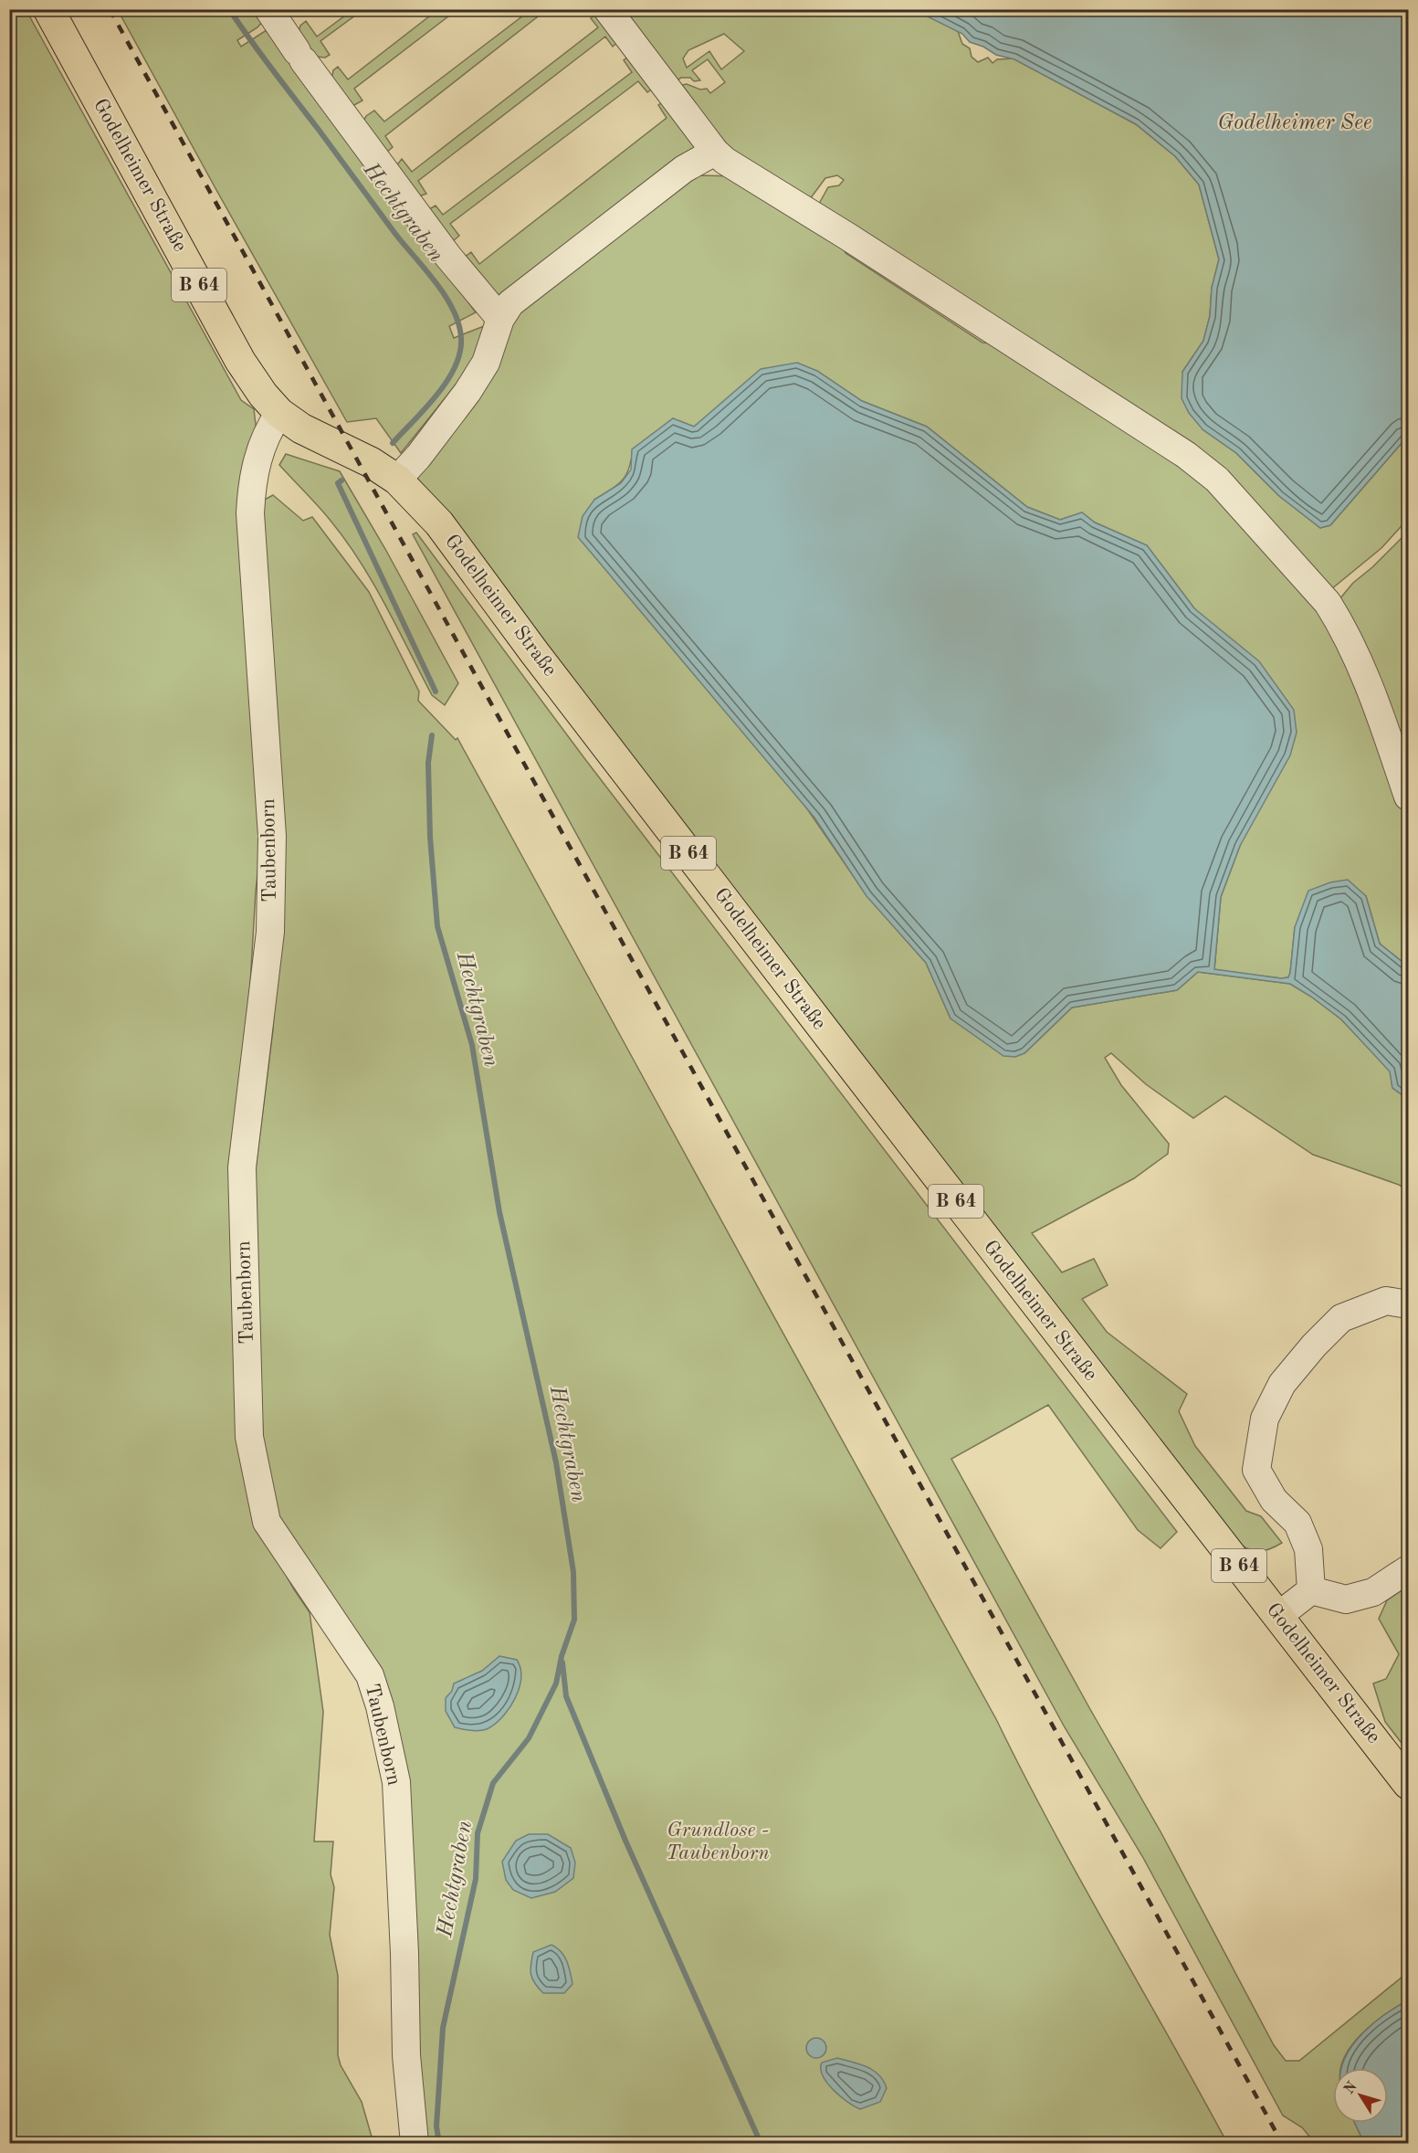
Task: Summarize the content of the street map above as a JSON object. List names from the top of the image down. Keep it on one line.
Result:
{"streets":{"main road":["Godelheimer Straße","B 64"],"lane":["Taubenborn"]},"crossings":[["Godelheimer Straße","Taubenborn"]],"water":["Godelheimer See","Hechtgraben"],"parks":["Grundlose - Taubenborn"],"north":"top left"}
